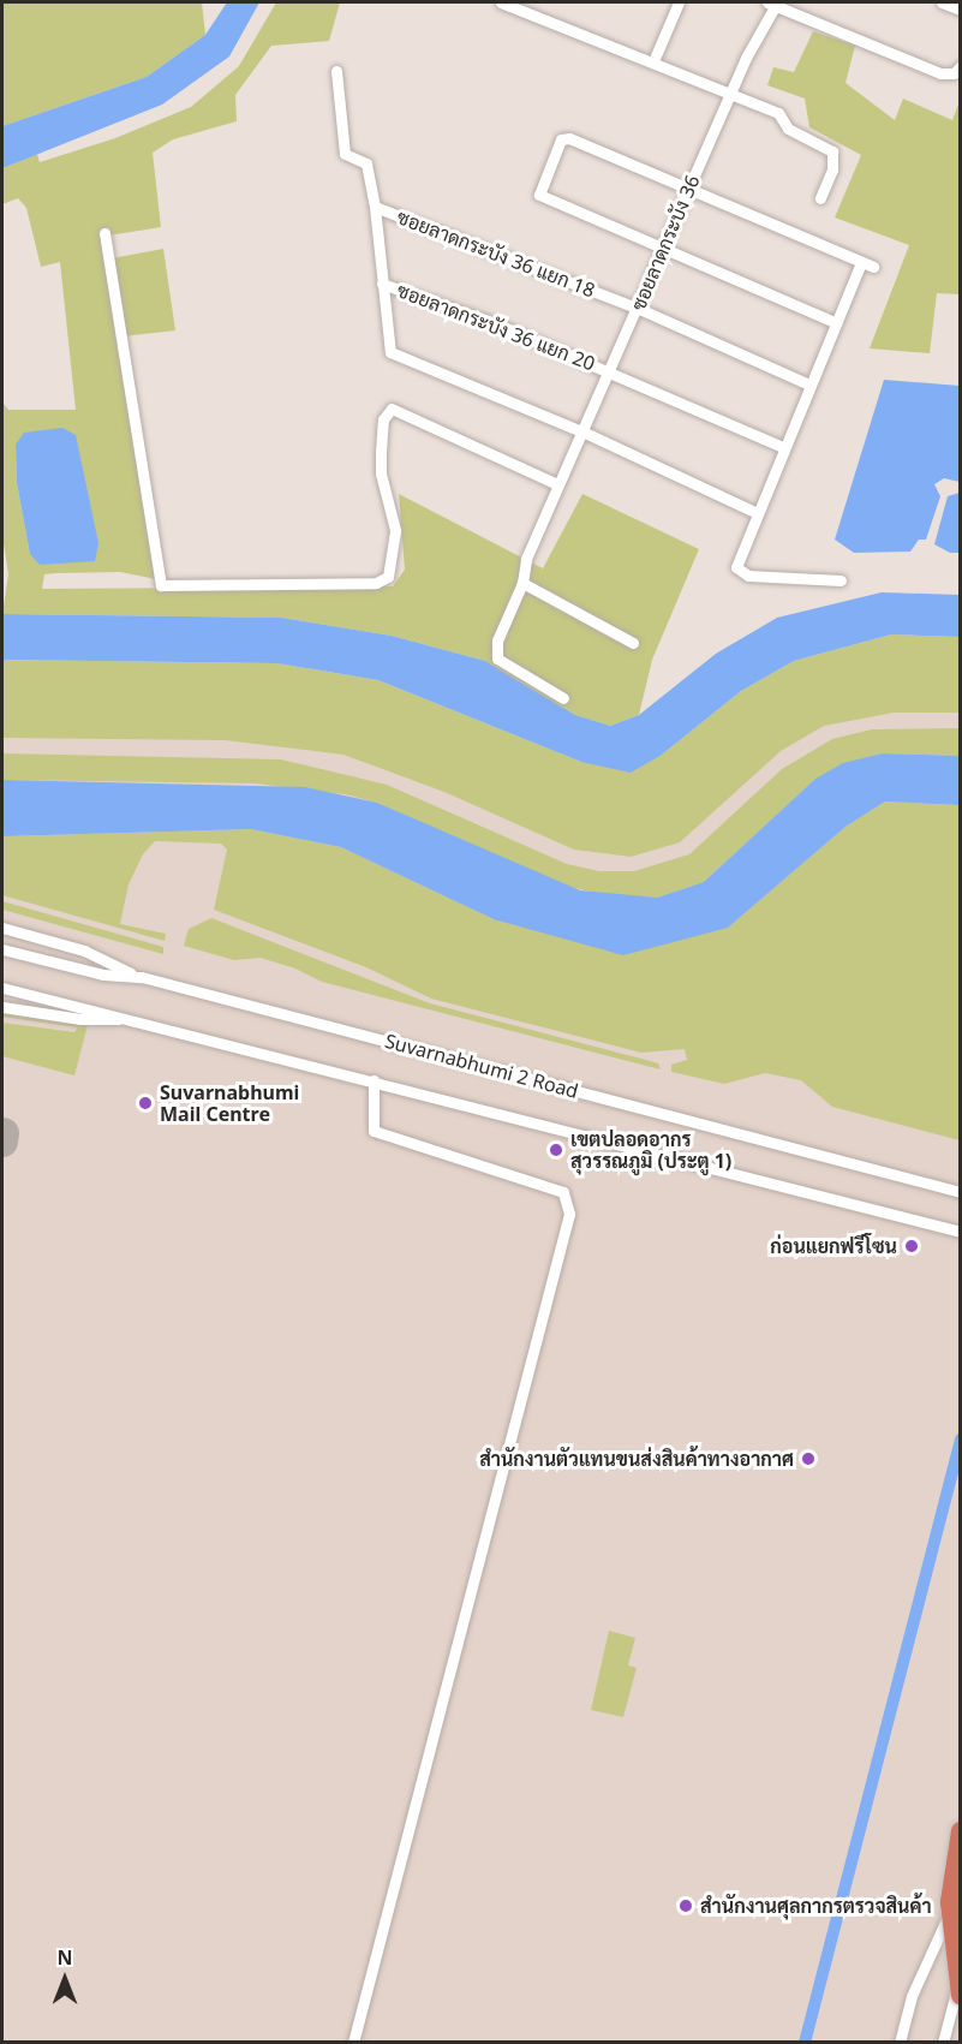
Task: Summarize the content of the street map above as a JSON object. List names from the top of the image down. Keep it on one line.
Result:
{"streets":{"street":["ซอยลาดกระบัง 36","ซอยลาดกระบัง 36 แยก 18","ซอยลาดกระบัง 36 แยก 20","Suvarnabhumi 2 Road"]},"crossings":[["ซอยลาดกระบัง 36","ซอยลาดกระบัง 36 แยก 18"],["ซอยลาดกระบัง 36","ซอยลาดกระบัง 36 แยก 20"]],"places":["Suvarnabhumi Mail Centre","เขตปลอดอากร สุวรรณภูมิ (ประตู 1)","ก่อนแยกฟรีโซน","สำนักงานตัวแทนขนส่งสินค้าทางอากาศ","สำนักงานศุลกากรตรวจสินค้า"],"north":"top"}
